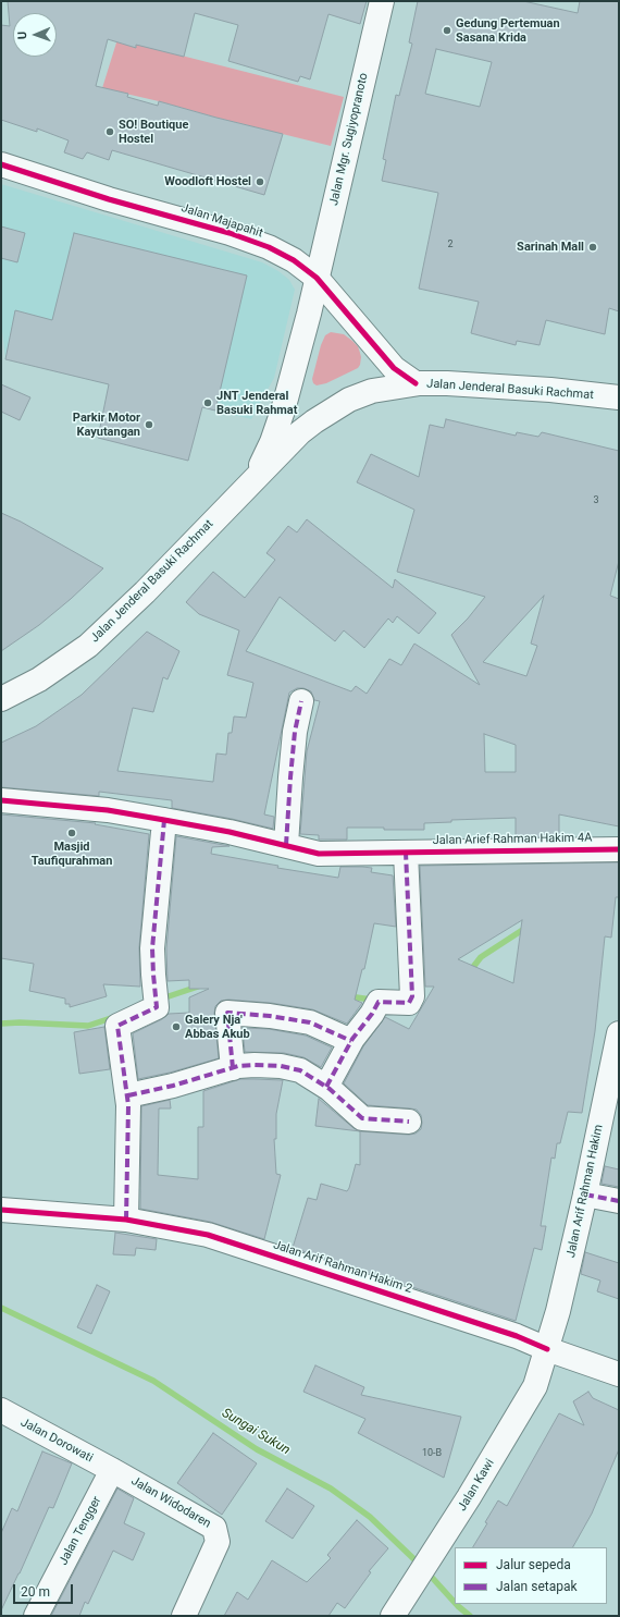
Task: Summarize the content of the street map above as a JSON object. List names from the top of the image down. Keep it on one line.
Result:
{"streets":{"street":["Jalan Mgr. Sugiyopranoto","Jalan Majapahit","Jalan Jenderal Basuki Rachmat","Jalan Arief Rahman Hakim 4A","Jalan Arif Rahman Hakim","Jalan Arif Rahman Hakim 2","Jalan Dorowati","Jalan Kawi","Jalan Widodaren","Jalan Tengger"]},"crossings":[["Jalan Mgr. Sugiyopranoto","Jalan Majapahit"],["Jalan Mgr. Sugiyopranoto","Jalan Jenderal Basuki Rachmat"],["Jalan Majapahit","Jalan Jenderal Basuki Rachmat"],["Jalan Arif Rahman Hakim","Jalan Arif Rahman Hakim 2"],["Jalan Arif Rahman Hakim","Jalan Kawi"],["Jalan Arif Rahman Hakim 2","Jalan Kawi"],["Jalan Dorowati","Jalan Widodaren"],["Jalan Dorowati","Jalan Tengger"],["Jalan Widodaren","Jalan Tengger"]],"water":["Sungai Sukun"],"places":["Gedung Pertemuan Sasana Krida","SO! Boutique Hostel","Woodloft Hostel","Sarinah Mall","JNT Jenderal Basuki Rahmat","Parkir Motor Kayutangan","Masjid Taufiqurahman","Galery Nja' Abbas Akub"],"house_numbers":["2","3","10-B"],"legend":["Jalur sepeda","Jalan setapak"],"scale_bar":"20 m","north":"left"}
